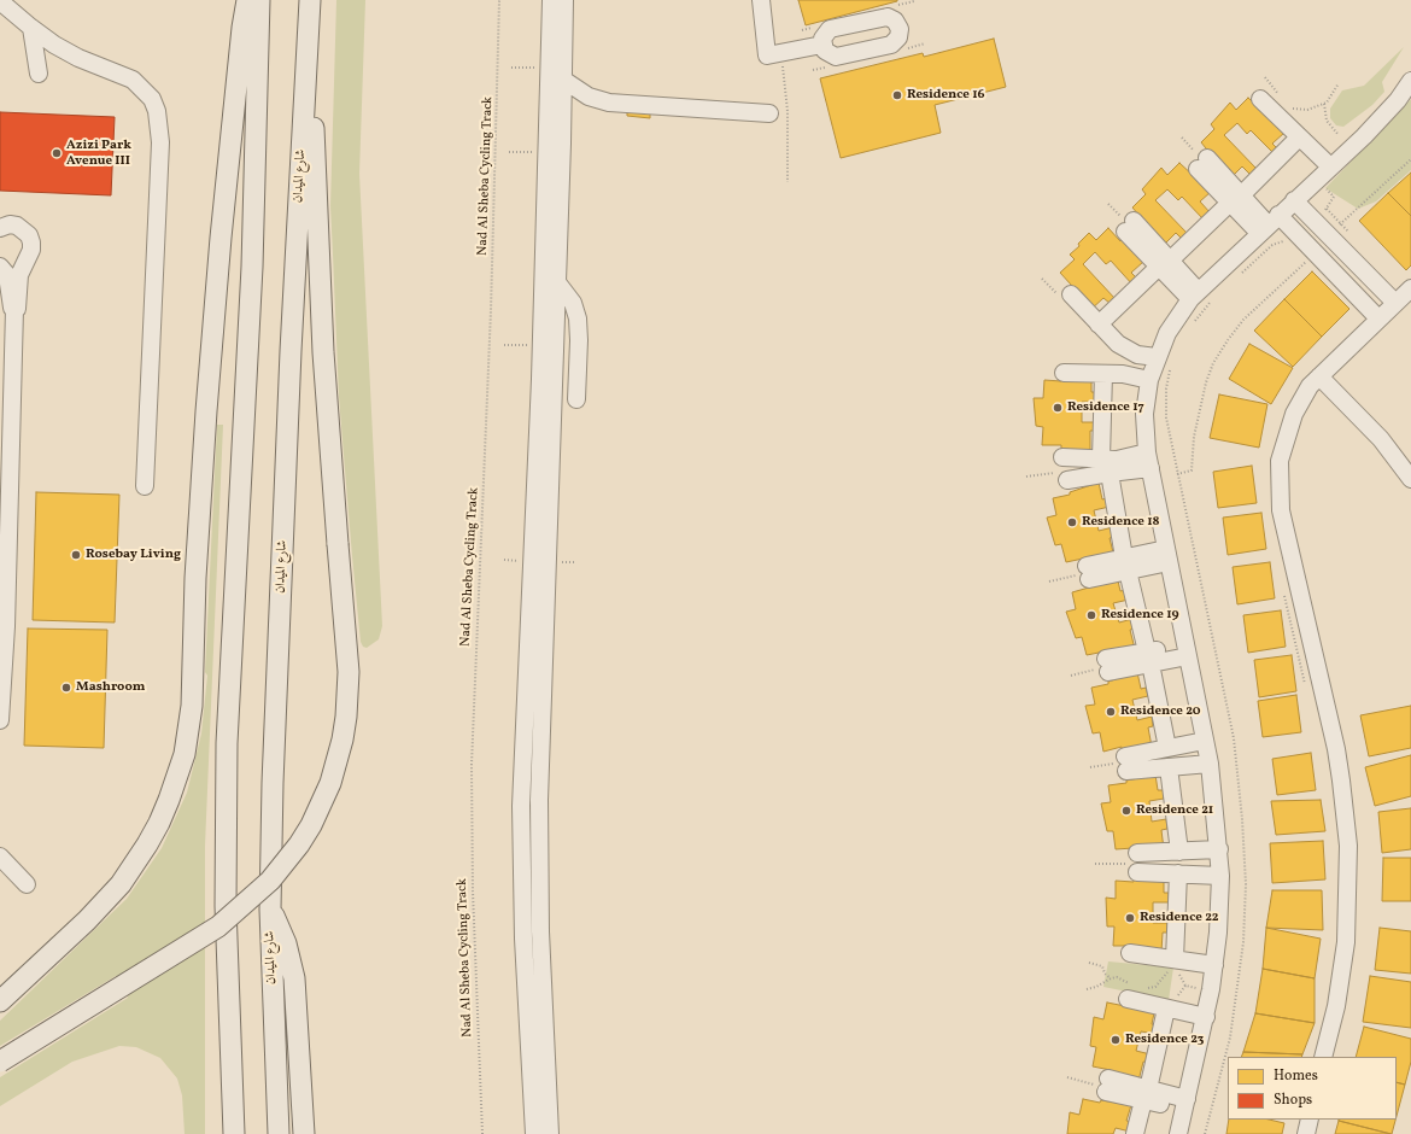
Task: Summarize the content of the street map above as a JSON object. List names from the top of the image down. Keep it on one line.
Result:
{"streets":{"main road":["شارع الميدان"],"path":["Nad Al Sheba Cycling Track"]},"places":["Residence 16","Azizi Park Avenue III","Residence 17","Residence 18","Rosebay Living","Residence 19","Mashroom","Residence 20","Residence 21","Residence 22","Residence 23"],"legend":["Homes","Shops"]}
